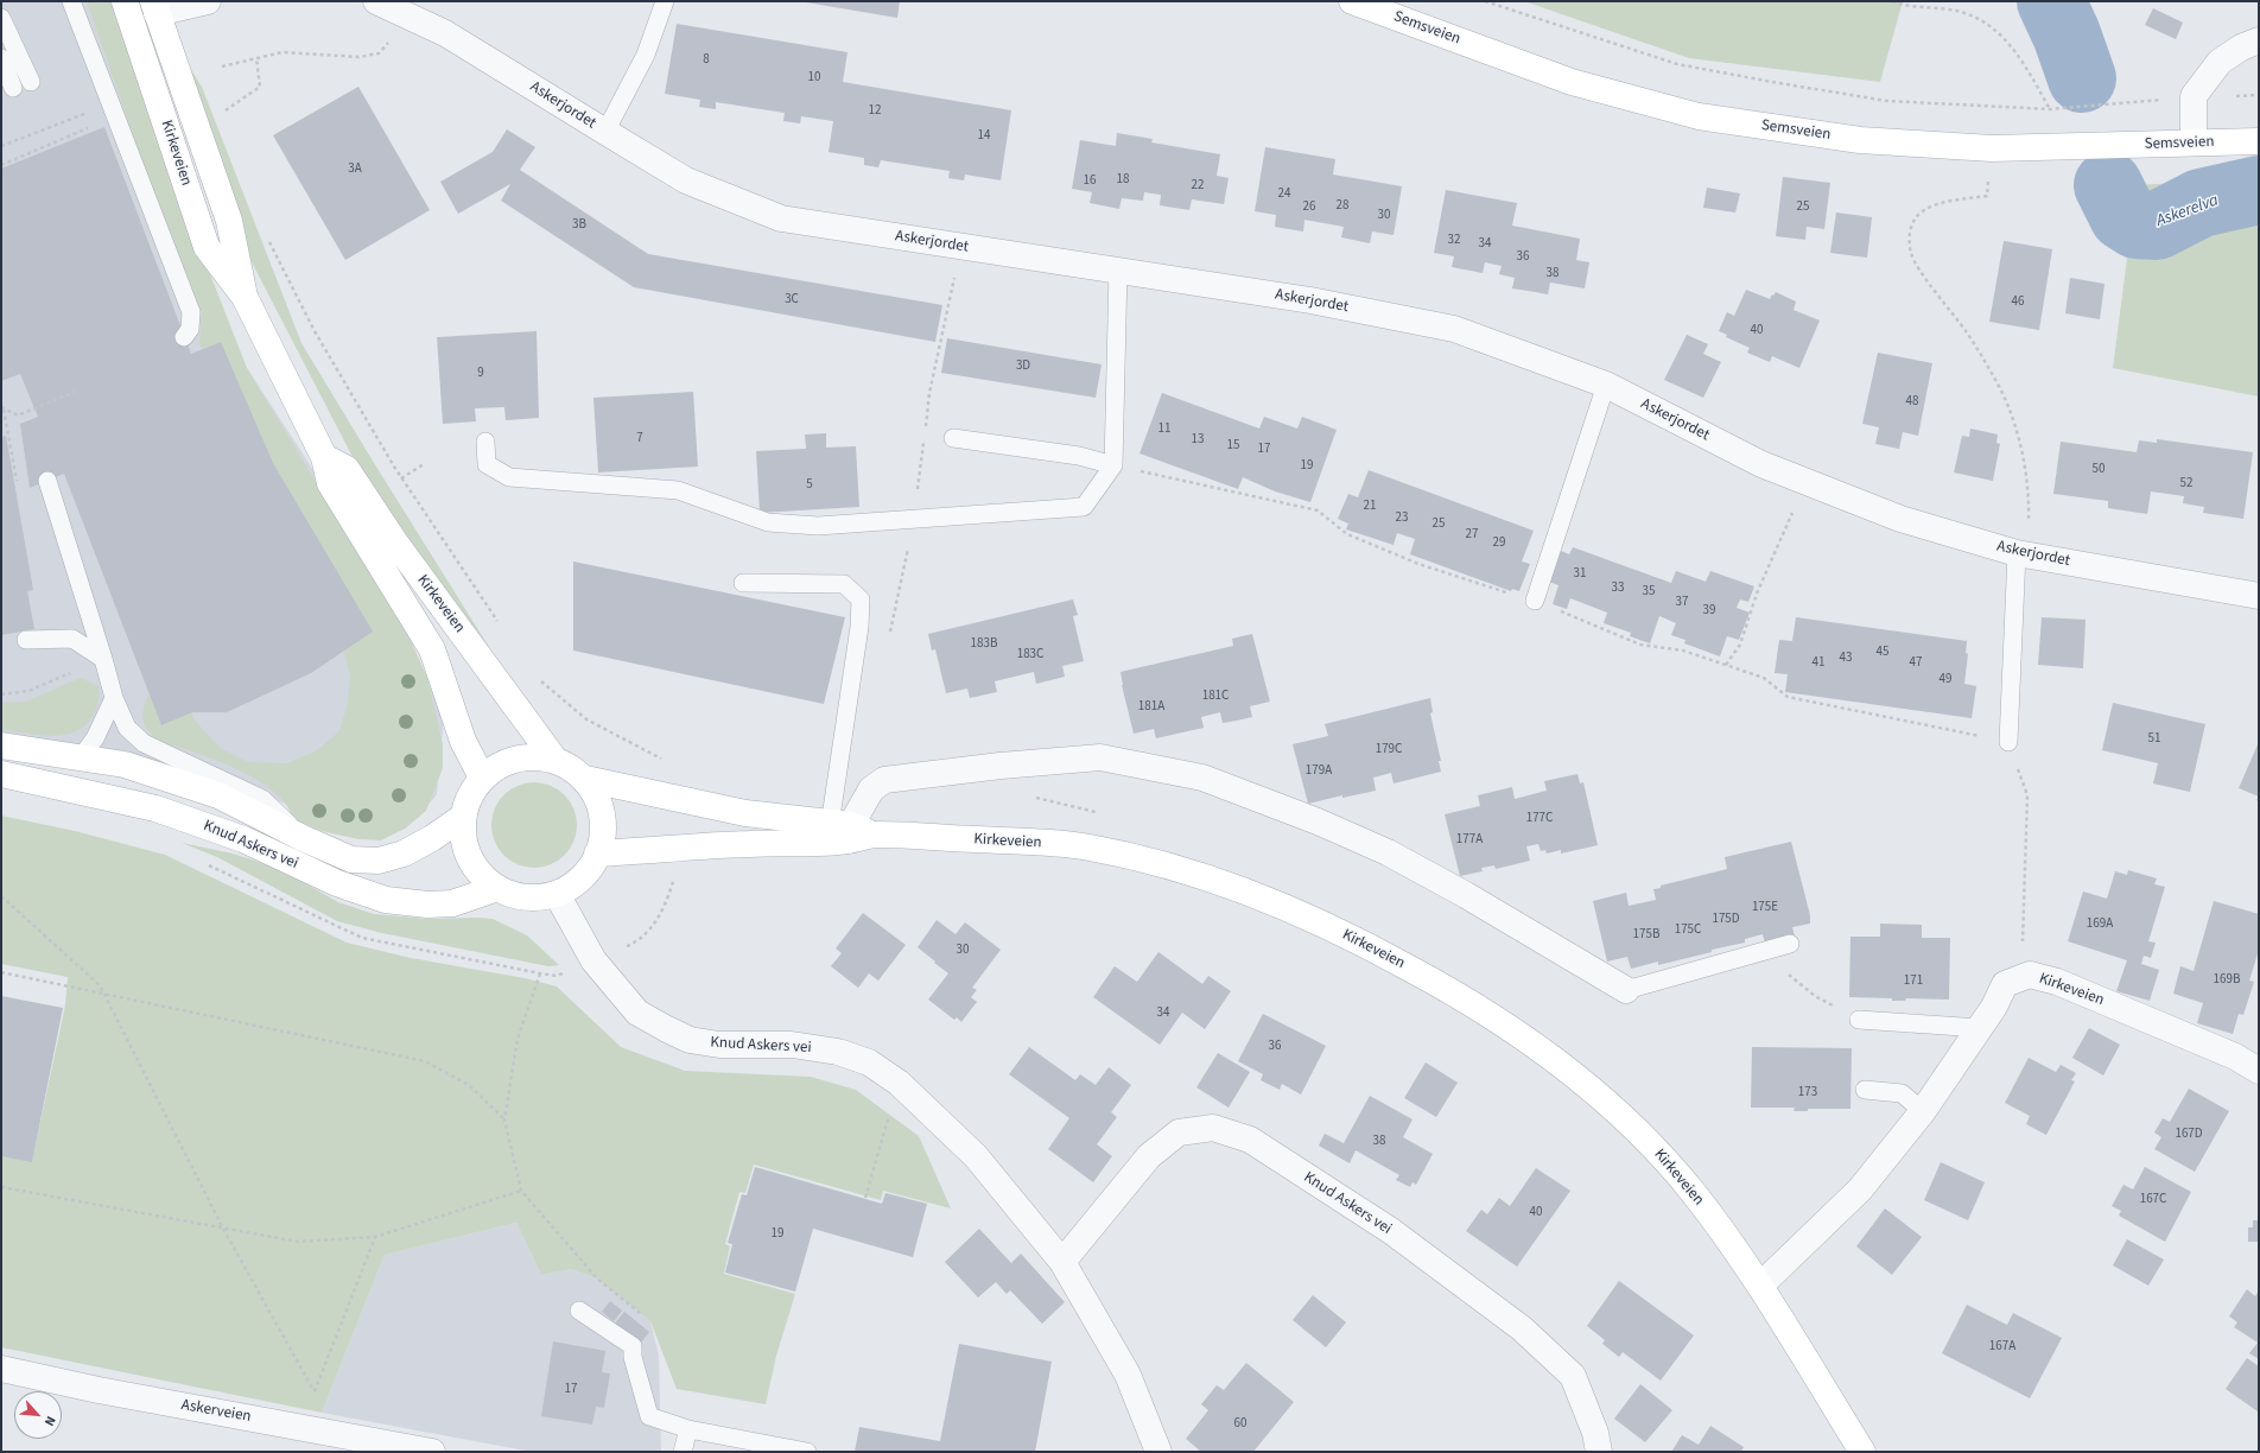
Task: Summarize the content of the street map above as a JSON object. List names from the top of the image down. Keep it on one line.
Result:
{"streets":{"main road":["Semsveien","Kirkeveien","Knud Askers vei"],"street":["Askerjordet","Askerveien"]},"crossings":[["Kirkeveien","Knud Askers vei"]],"water":["Askerelva"],"house_numbers":["8","10","12","14","3A","18","16","22","24","28","26","25","30","3B","32","34","36","38","3C","46","40","3D","9","48","11","7","13","15","17","19","50","52","5","21","23","25","27","29","31","33","35","37","39","183B","45","183C","43","41","47","49","181C","181A","51","179C","179A","177C","177A","175E","175D","169A","175C","175B","30","169B","171","34","36","173","167D","38","167C","40","19","167A","17","60"],"north":"bottom right"}
